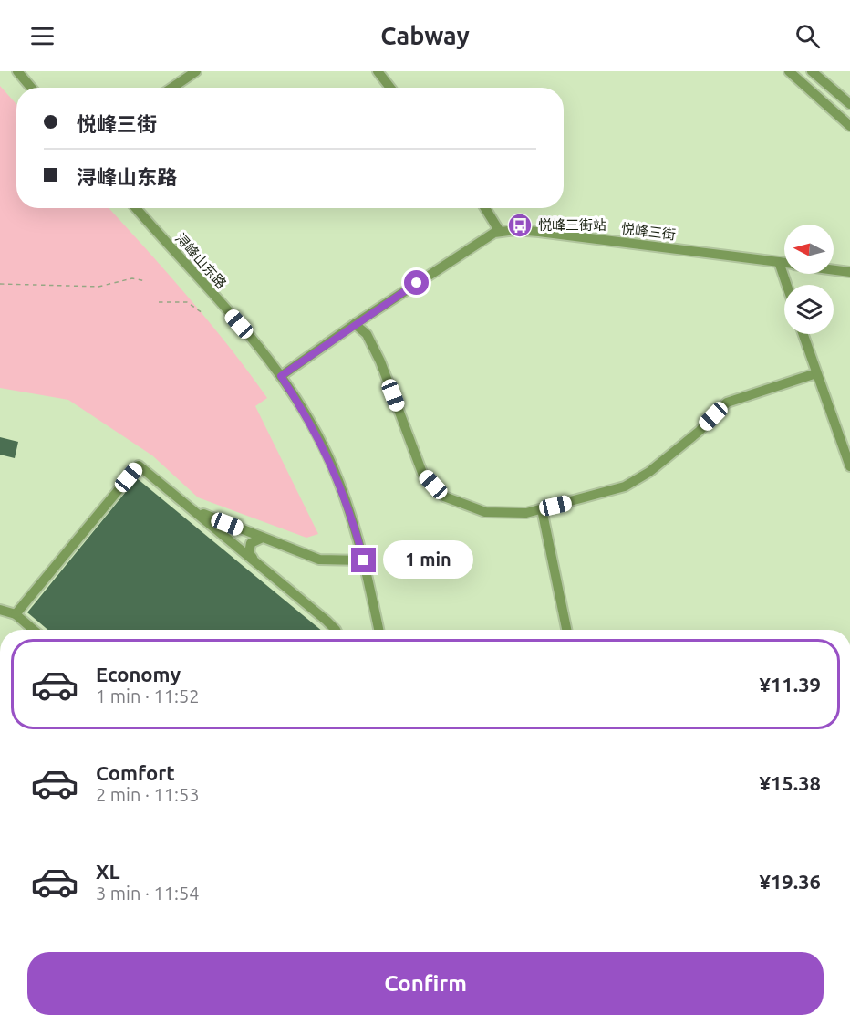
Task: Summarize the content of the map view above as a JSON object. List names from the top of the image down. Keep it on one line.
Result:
{"streets":{"street":["悦峰三街","浔峰山东路"]},"places":{"bus stop":["悦峰三街站"]},"north":"left","page":{"header":"Cabway","banner":["悦峰三街","浔峰山东路"],"bubble":"1 min","list":[{"name":"Economy","note":"1 min · 11:52","value":"¥11.39"},{"name":"Comfort","note":"2 min · 11:53","value":"¥15.38"},{"name":"XL","note":"3 min · 11:54","value":"¥19.36"}],"buttons":"Confirm"}}
